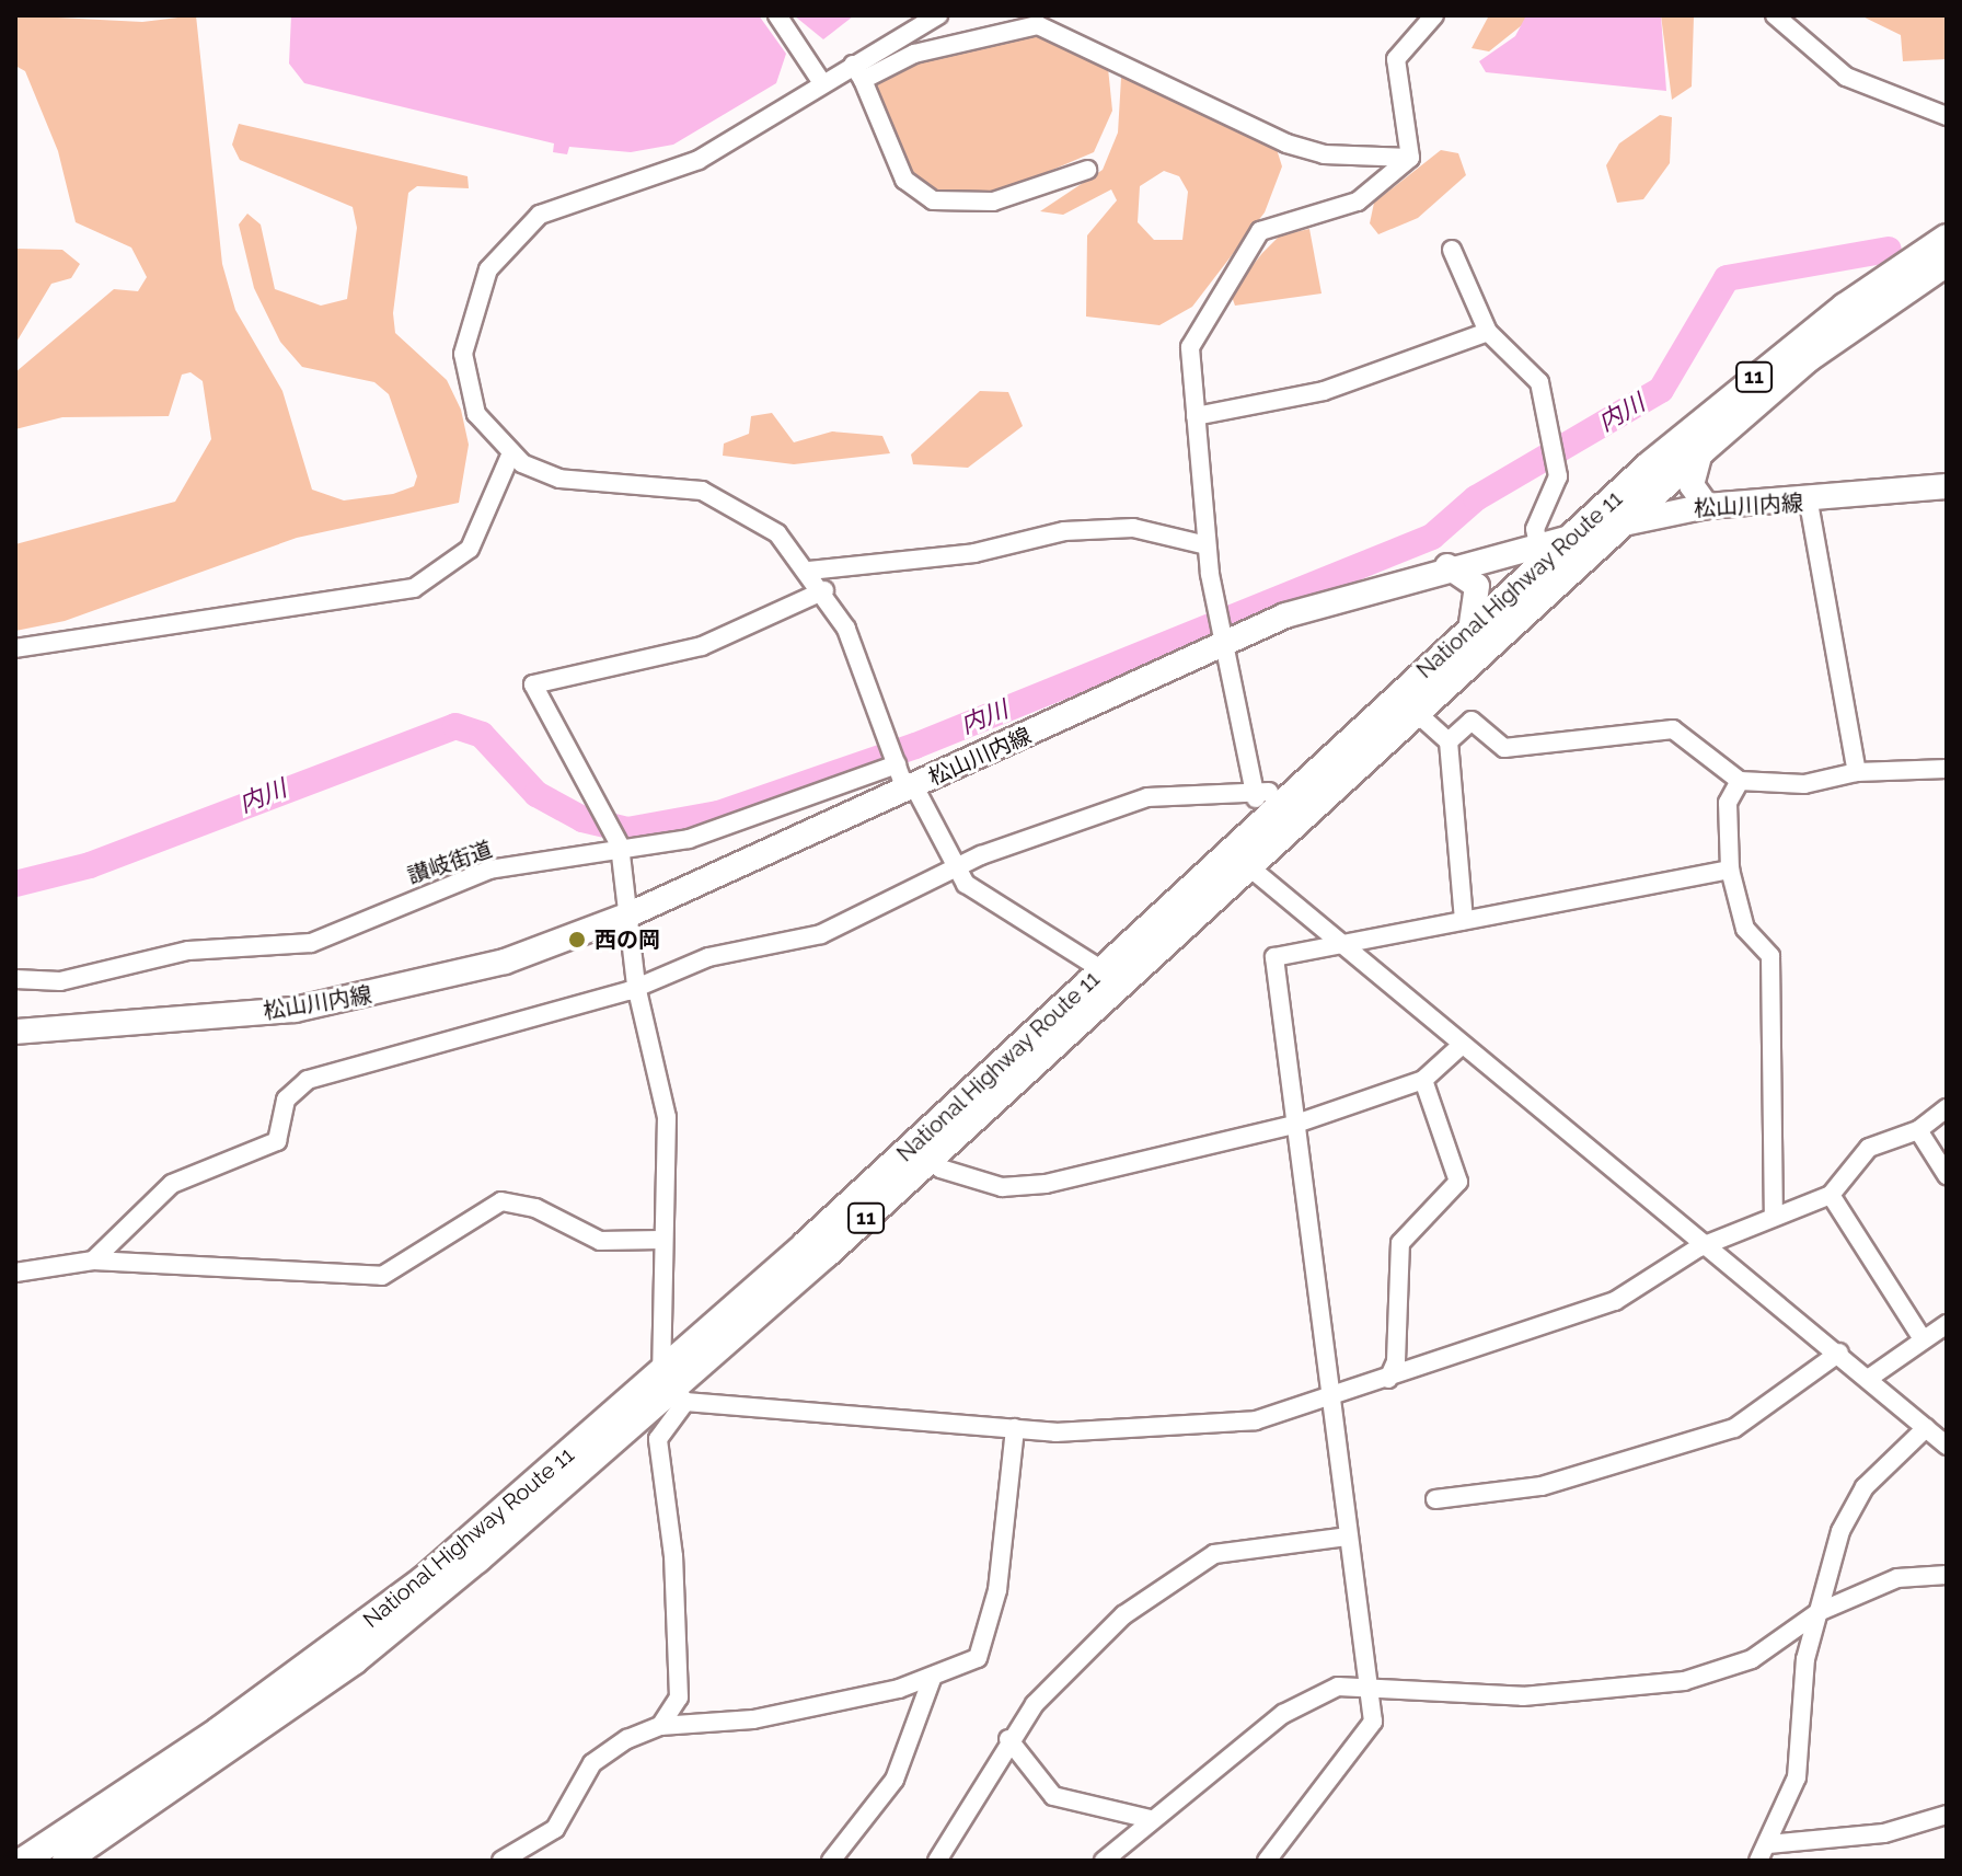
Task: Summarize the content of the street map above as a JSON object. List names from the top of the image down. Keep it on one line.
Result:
{"streets":{"highway":["11","National Highway Route 11"],"main road":["松山川内線"],"street":["讃岐街道"]},"crossings":[["松山川内線","National Highway Route 11"]],"water":["内川"],"places":["西の岡"]}
